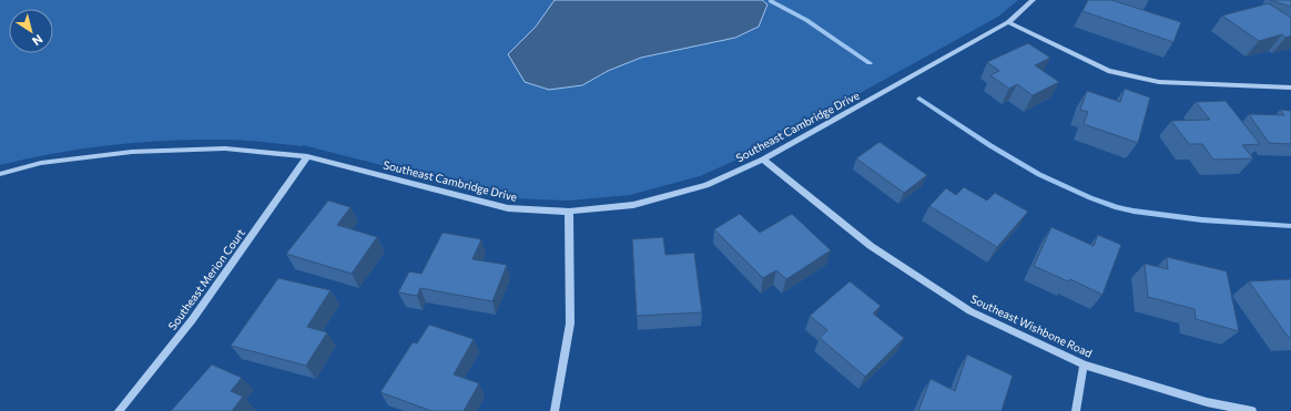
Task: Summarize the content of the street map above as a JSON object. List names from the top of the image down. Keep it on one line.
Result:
{"streets":{"street":["Southeast Cambridge Drive","Southeast Merion Court","Southeast Wishbone Road"]},"crossings":[["Southeast Cambridge Drive","Southeast Merion Court"],["Southeast Cambridge Drive","Southeast Wishbone Road"]],"north":"bottom right"}
